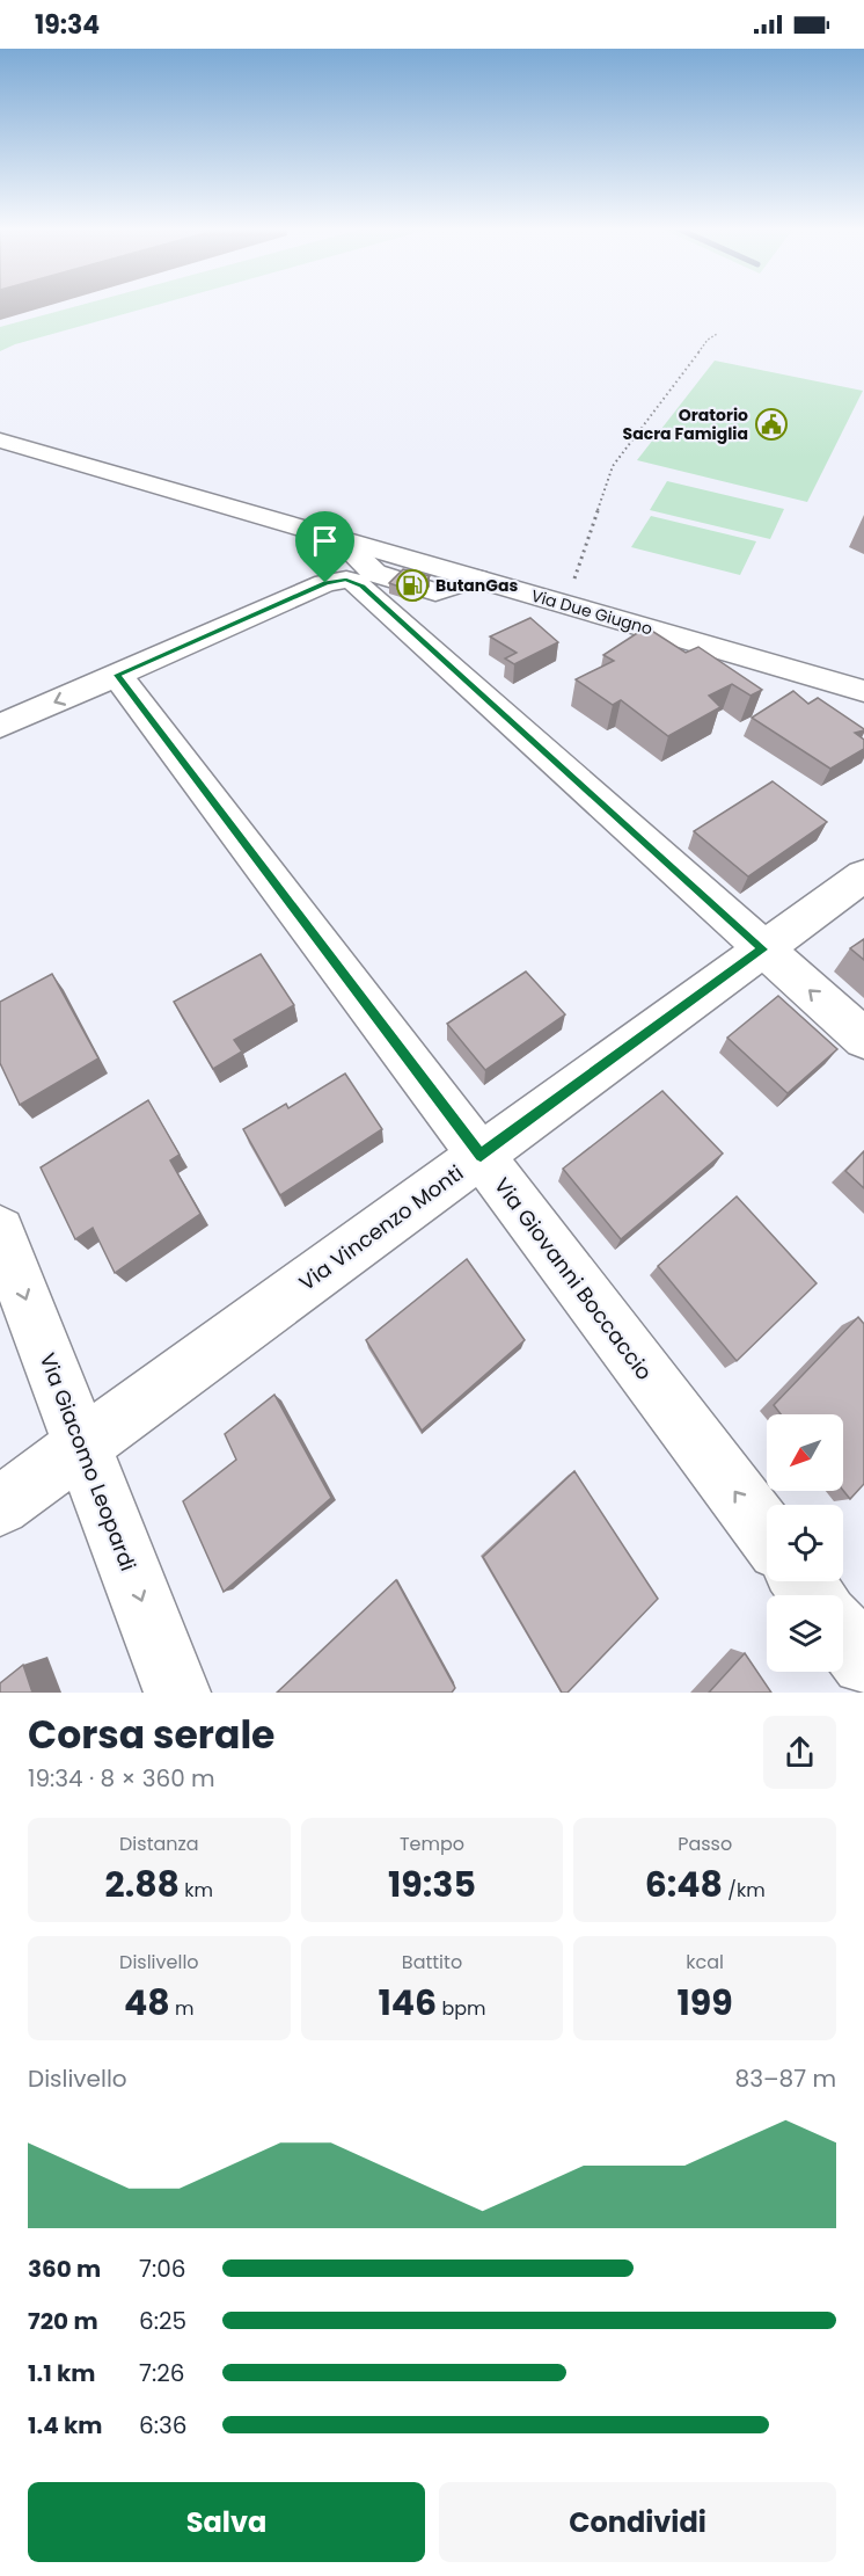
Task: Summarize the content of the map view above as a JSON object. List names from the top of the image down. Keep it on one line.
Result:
{"streets":{"street":["Via Due Giugno","Via Vincenzo Monti","Via Giovanni Boccaccio","Via Giacomo Leopardi"]},"crossings":[["Via Vincenzo Monti","Via Giovanni Boccaccio"],["Via Vincenzo Monti","Via Giacomo Leopardi"]],"one_way":["Via Giovanni Boccaccio","Via Giacomo Leopardi"],"places":{"public building":["Oratorio Sacra Famiglia"],"fuel station":["ButanGas"]},"north":"bottom left","page":{"status":"19:34","heading":["Corsa serale","19:34 · 8 × 360 m"],"stats":[["Distanza","2.88 km"],["Tempo","19:35"],["Passo","6:48 /km"],["Dislivello","48 m"],["Battito","146 bpm"],["kcal","199"]],"chart":["Dislivello","83–87 m"],"list":[{"name":"360 m","note":"7:06"},{"name":"720 m","note":"6:25"},{"name":"1.1 km","note":"7:26"},{"name":"1.4 km","note":"6:36"}],"buttons":["Salva","Condividi"]}}
